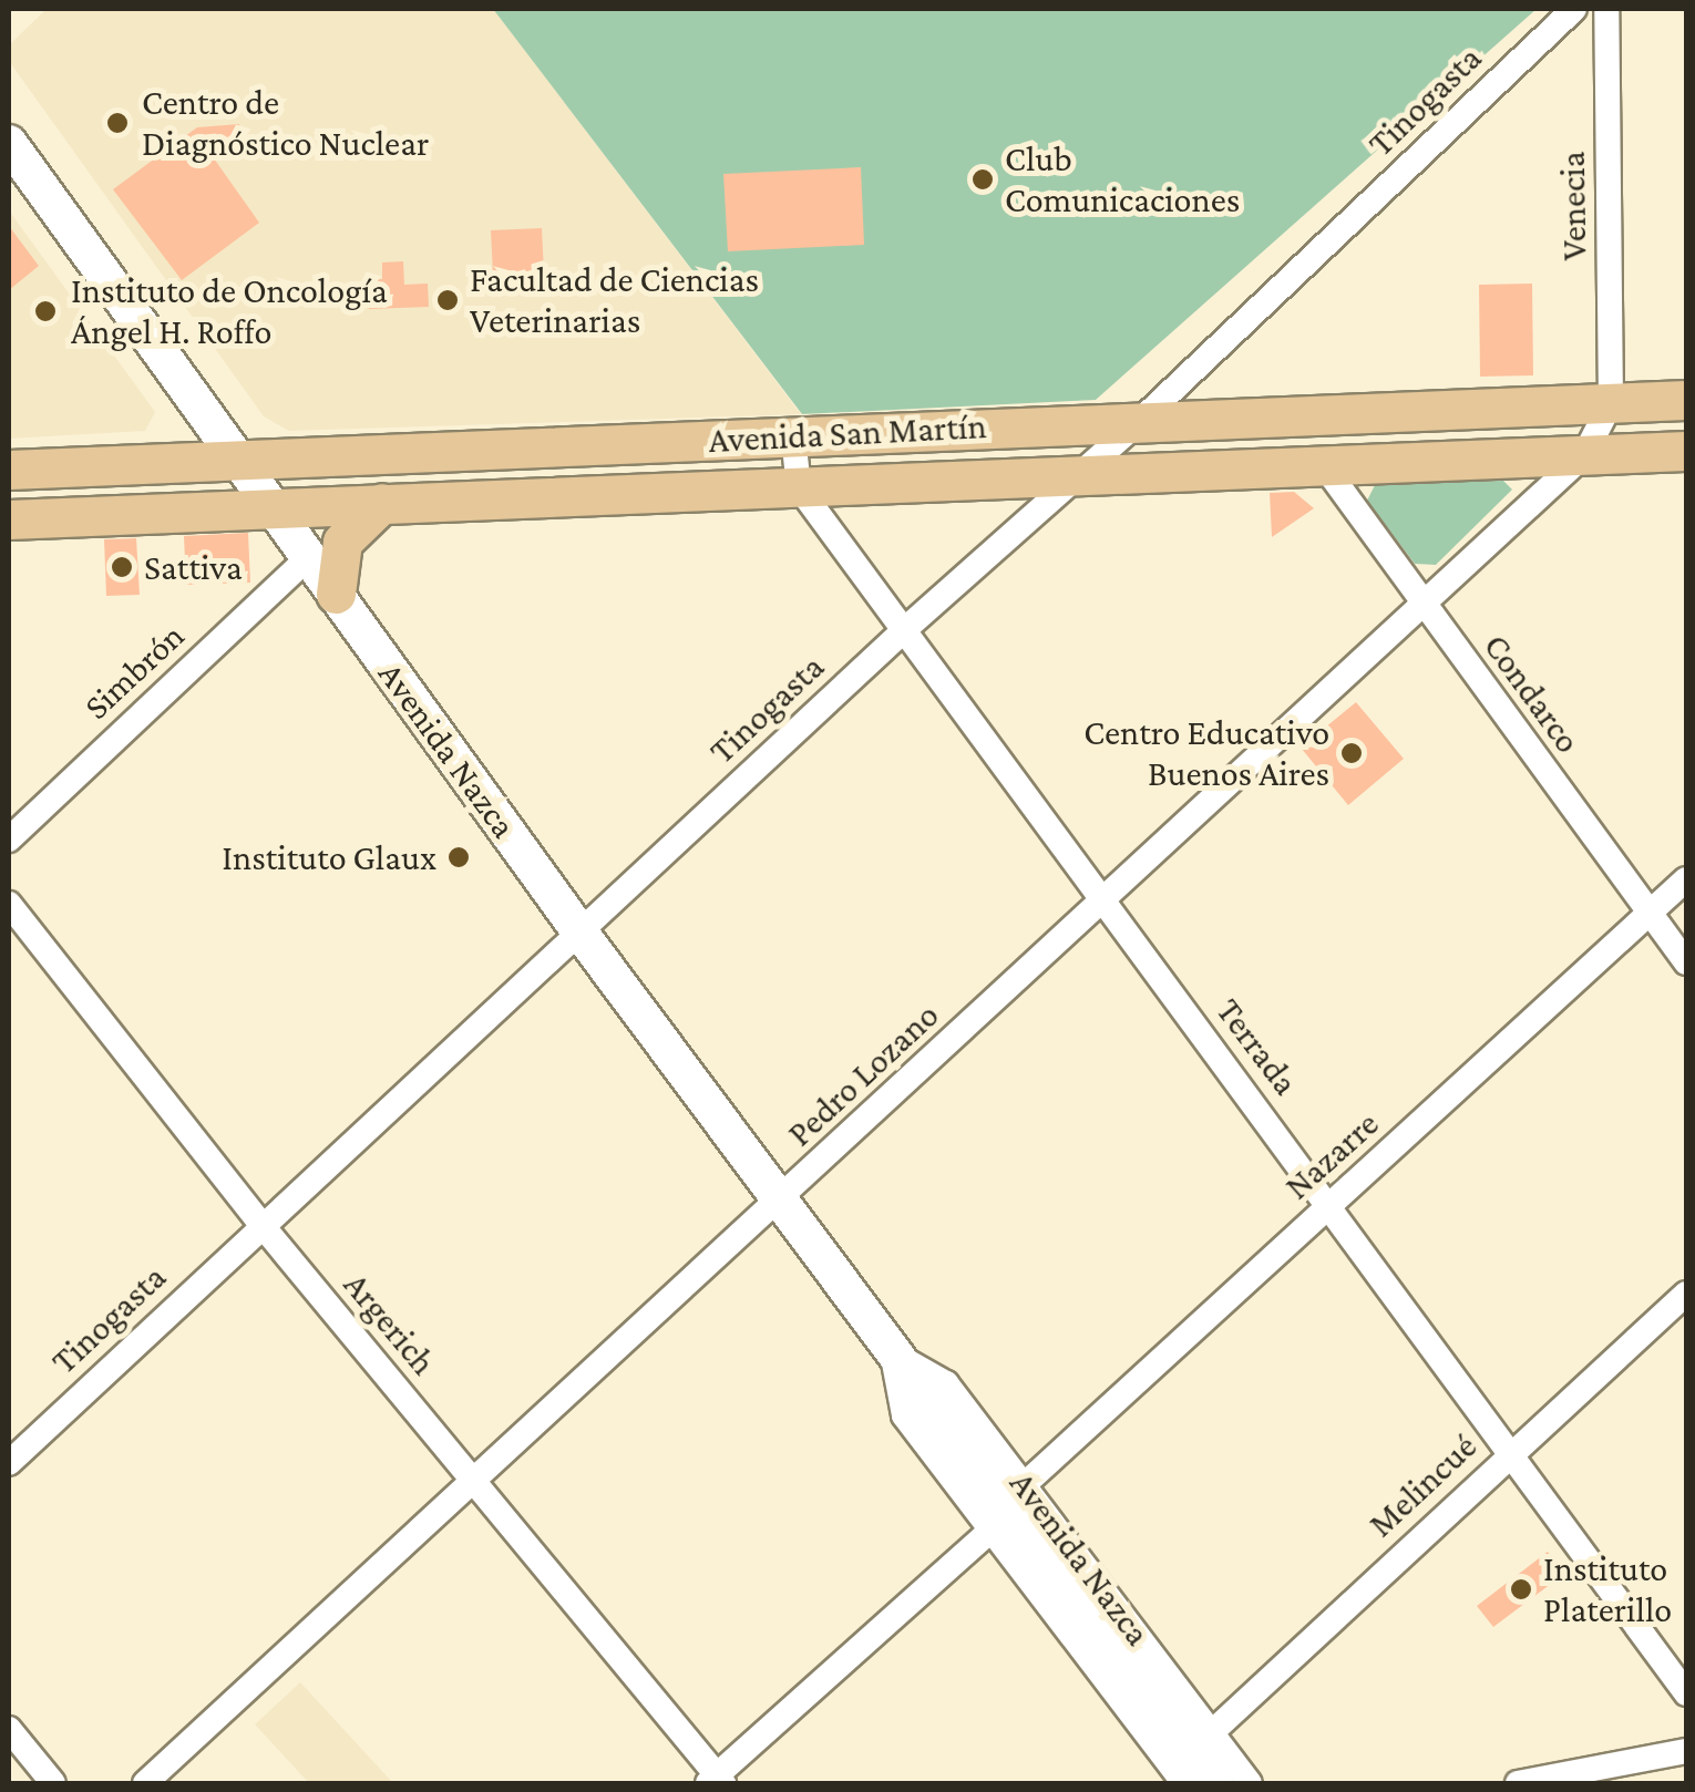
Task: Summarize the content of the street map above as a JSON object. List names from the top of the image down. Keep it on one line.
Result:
{"streets":{"main road":["Avenida San Martín","Avenida Nazca"],"street":["Tinogasta","Venecia","Simbrón","Condarco","Terrada","Pedro Lozano","Nazarre","Argerich","Melincué"]},"crossings":[["Tinogasta","Avenida San Martín"],["Tinogasta","Avenida Nazca"],["Tinogasta","Terrada"],["Tinogasta","Argerich"],["Venecia","Avenida San Martín"],["Venecia","Pedro Lozano"],["Avenida San Martín","Condarco"],["Avenida San Martín","Avenida Nazca"],["Avenida San Martín","Terrada"],["Avenida San Martín","Pedro Lozano"],["Simbrón","Avenida Nazca"],["Condarco","Pedro Lozano"],["Condarco","Nazarre"],["Avenida Nazca","Pedro Lozano"],["Avenida Nazca","Nazarre"],["Avenida Nazca","Melincué"],["Terrada","Pedro Lozano"],["Terrada","Nazarre"],["Terrada","Melincué"],["Pedro Lozano","Argerich"]],"places":["Centro de Diagnóstico Nuclear","Club Comunicaciones","Facultad de Ciencias Veterinarias","Instituto de Oncología Ángel H. Roffo","Sattiva","Centro Educativo Buenos Aires","Instituto Glaux","Instituto Platerillo"]}
